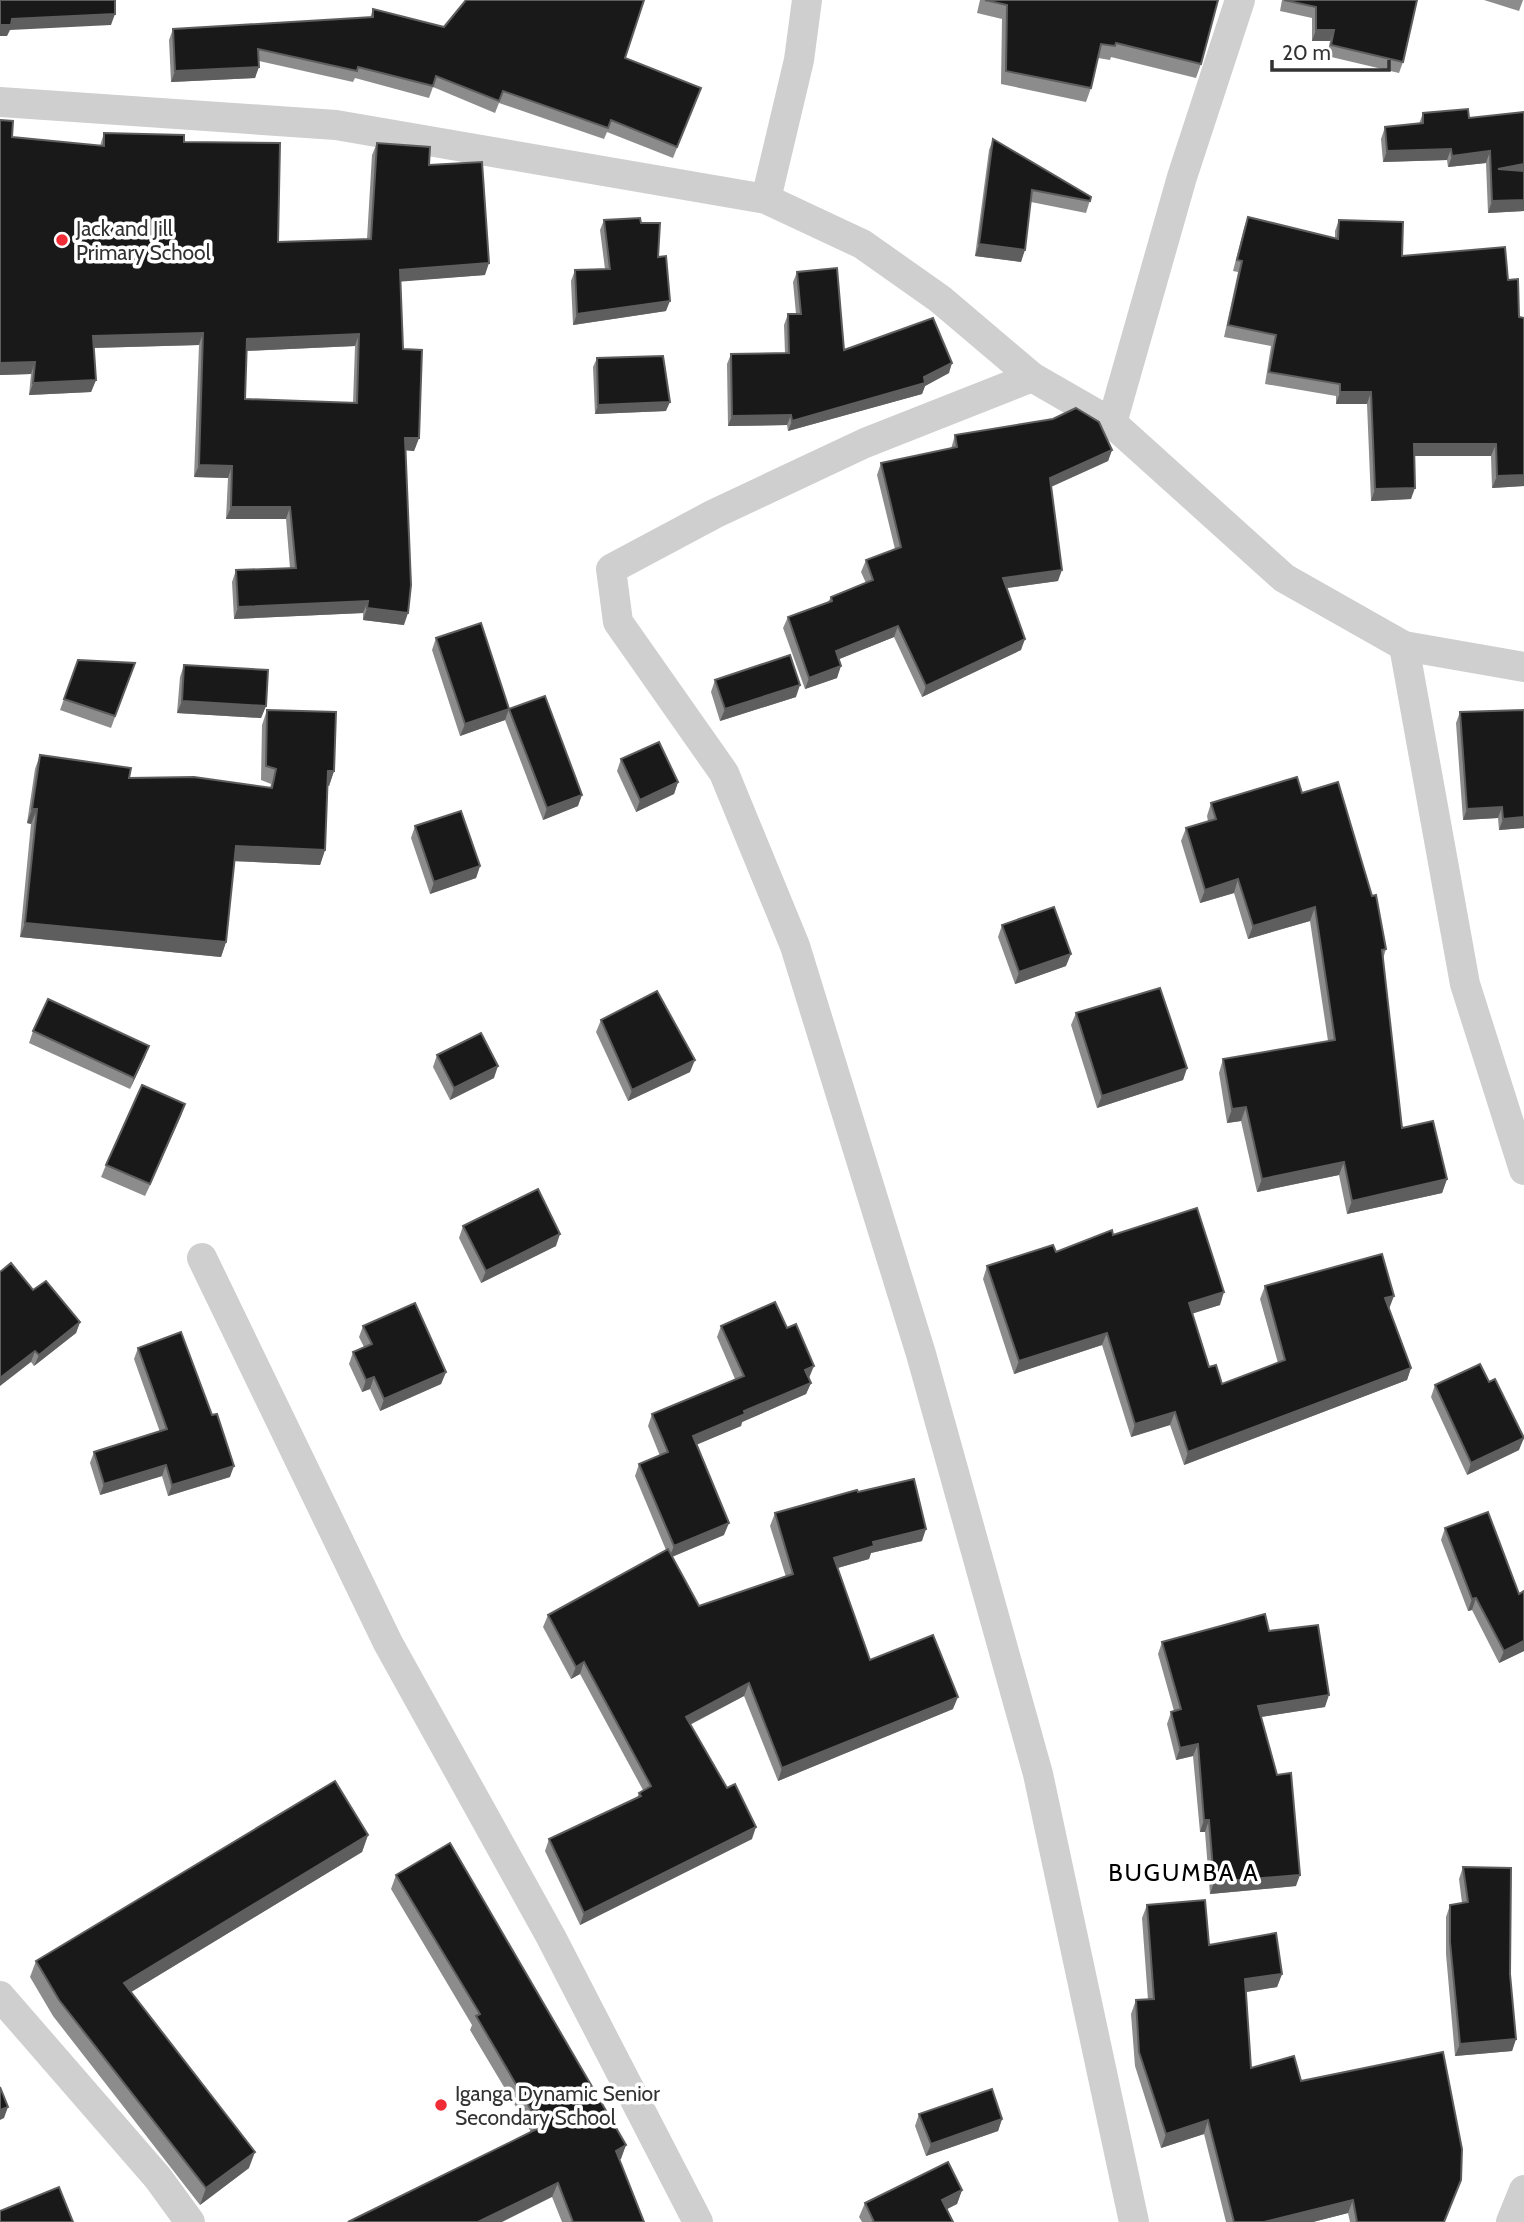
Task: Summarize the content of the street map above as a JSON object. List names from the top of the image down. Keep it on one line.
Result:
{"districts":["BUGUMBA A"],"places":["Jack and Jill Primary School","Iganga Dynamic Senior Secondary School"],"scale_bar":"20 m"}
